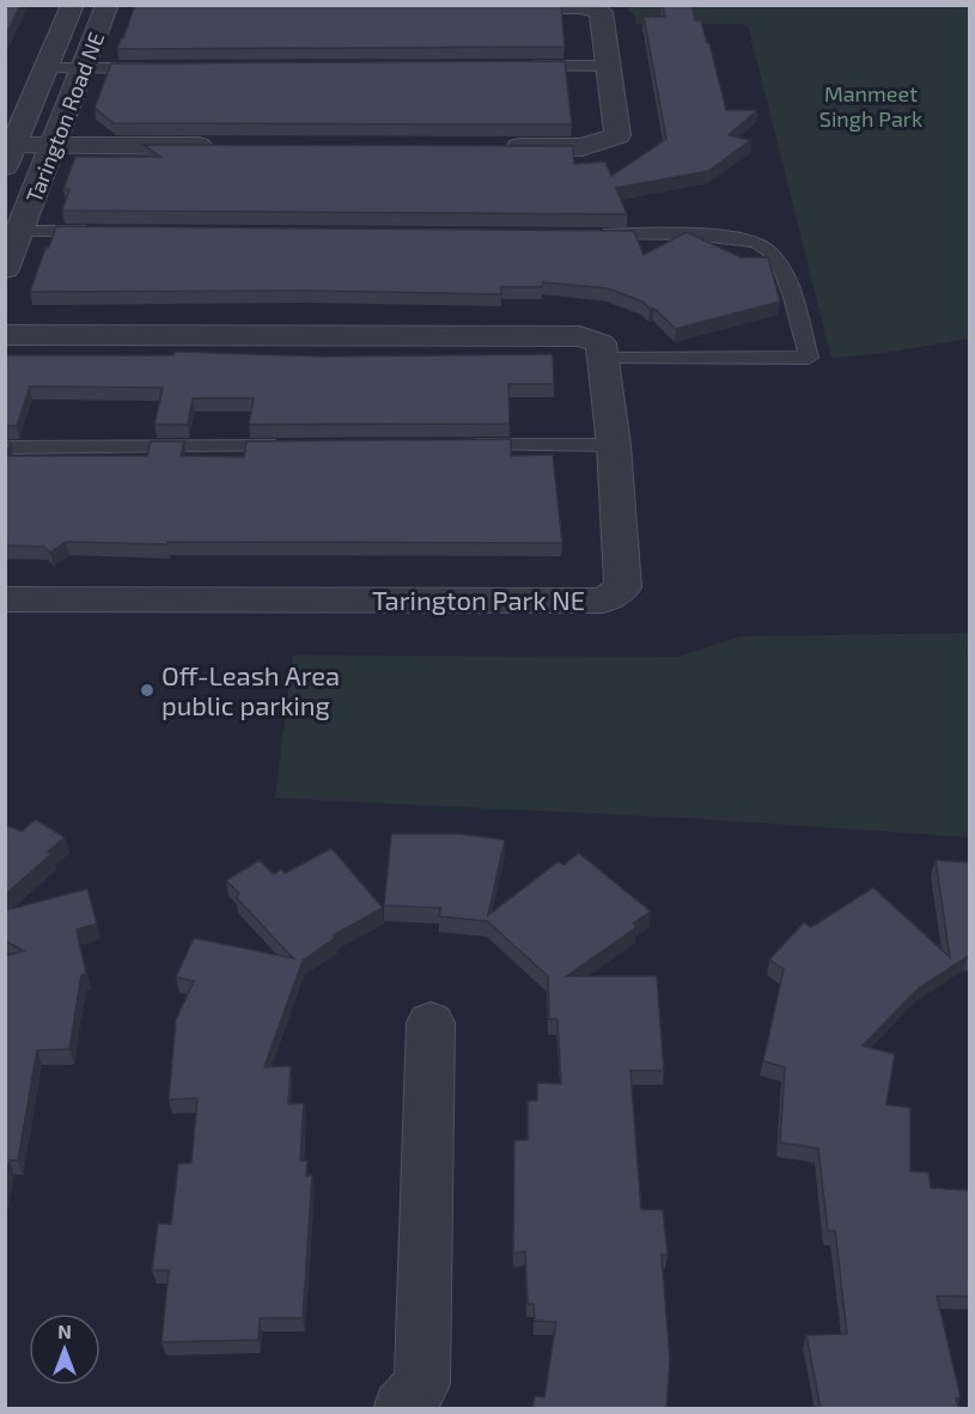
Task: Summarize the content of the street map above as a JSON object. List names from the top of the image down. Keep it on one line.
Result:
{"streets":{"street":["Tarington Road NE","Tarington Park NE"]},"parks":["Manmeet Singh Park"],"places":["Off-Leash Area public parking"],"north":"top"}
